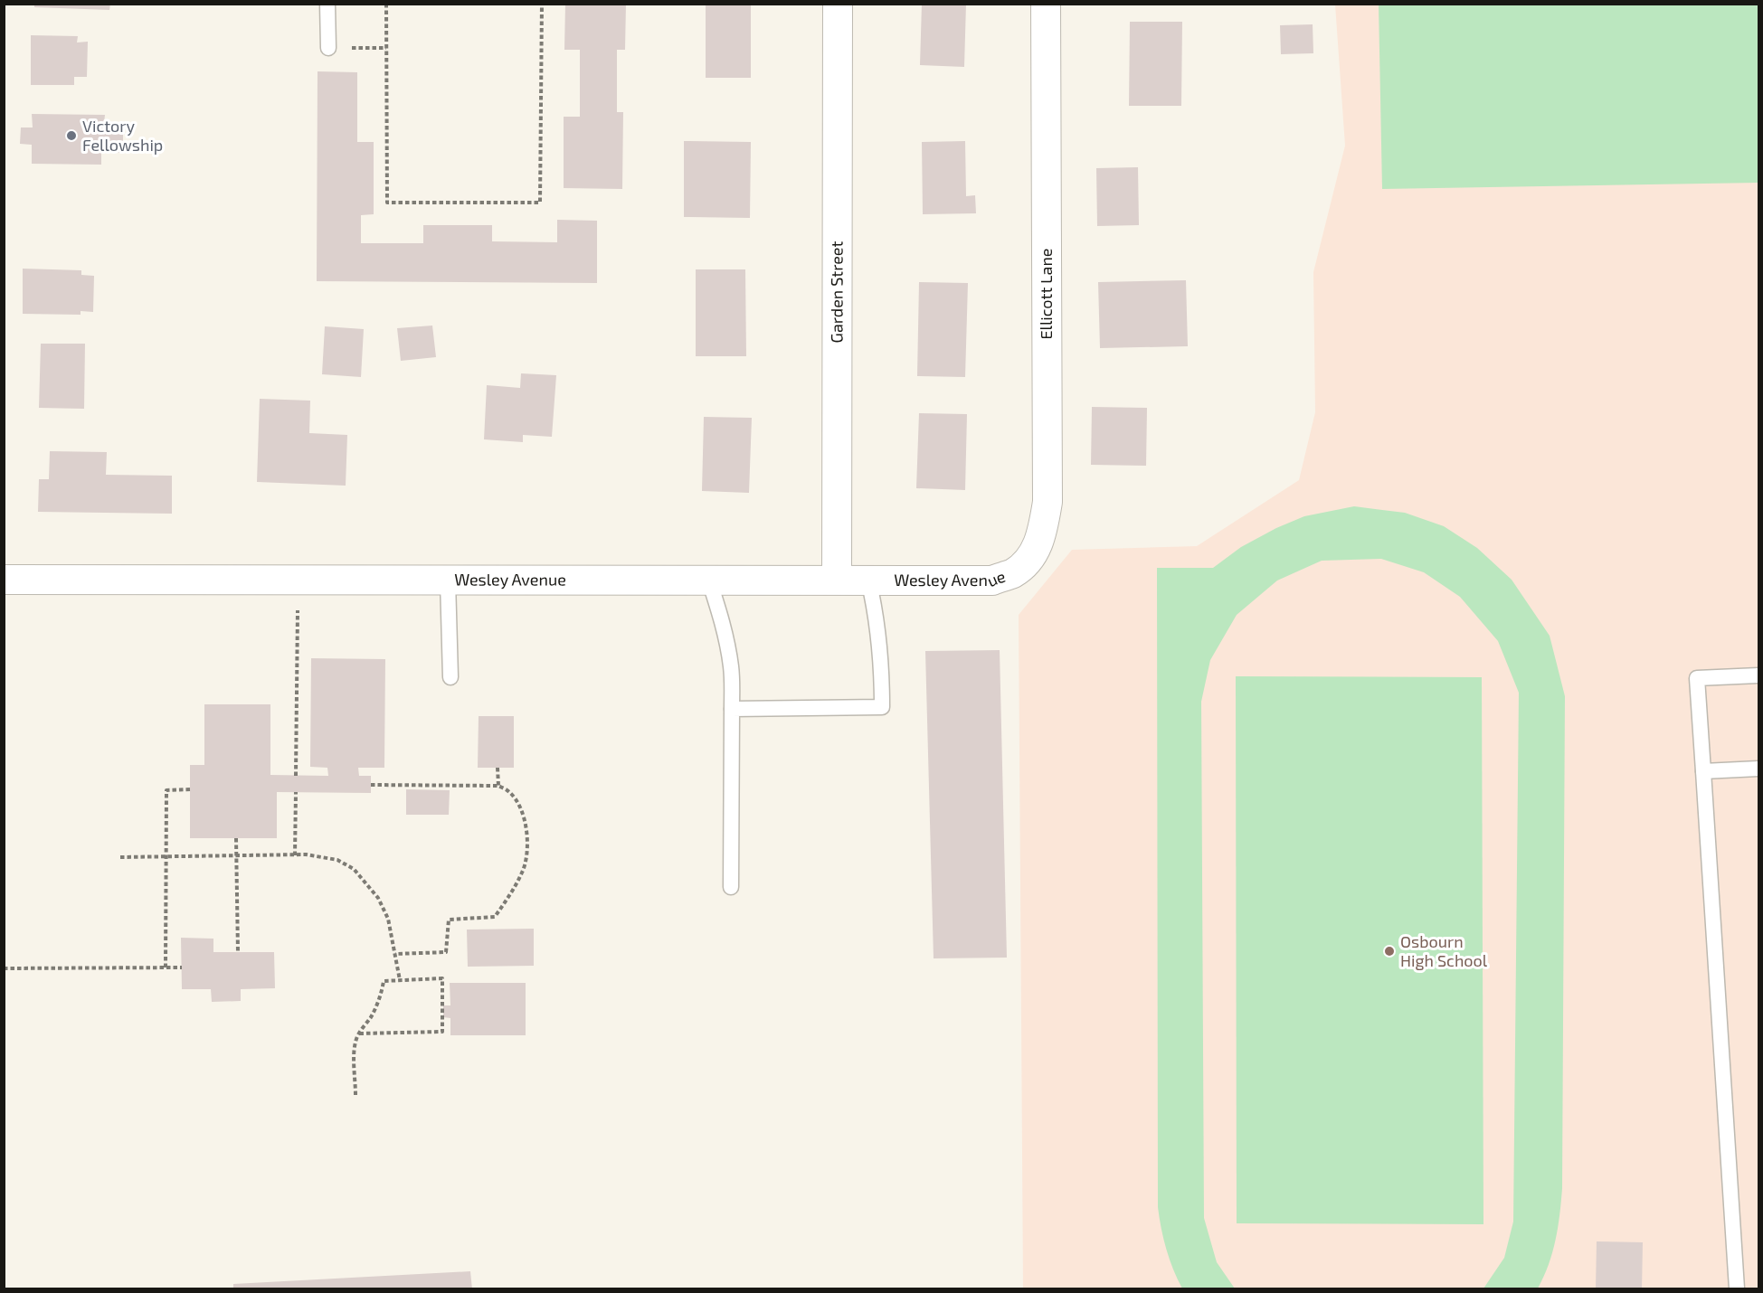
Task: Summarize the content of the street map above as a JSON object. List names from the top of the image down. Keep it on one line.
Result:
{"streets":{"street":["Garden Street","Ellicott Lane","Wesley Avenue"]},"crossings":[["Garden Street","Wesley Avenue"],["Ellicott Lane","Wesley Avenue"]],"places":["Victory Fellowship","Osbourn High School"]}
